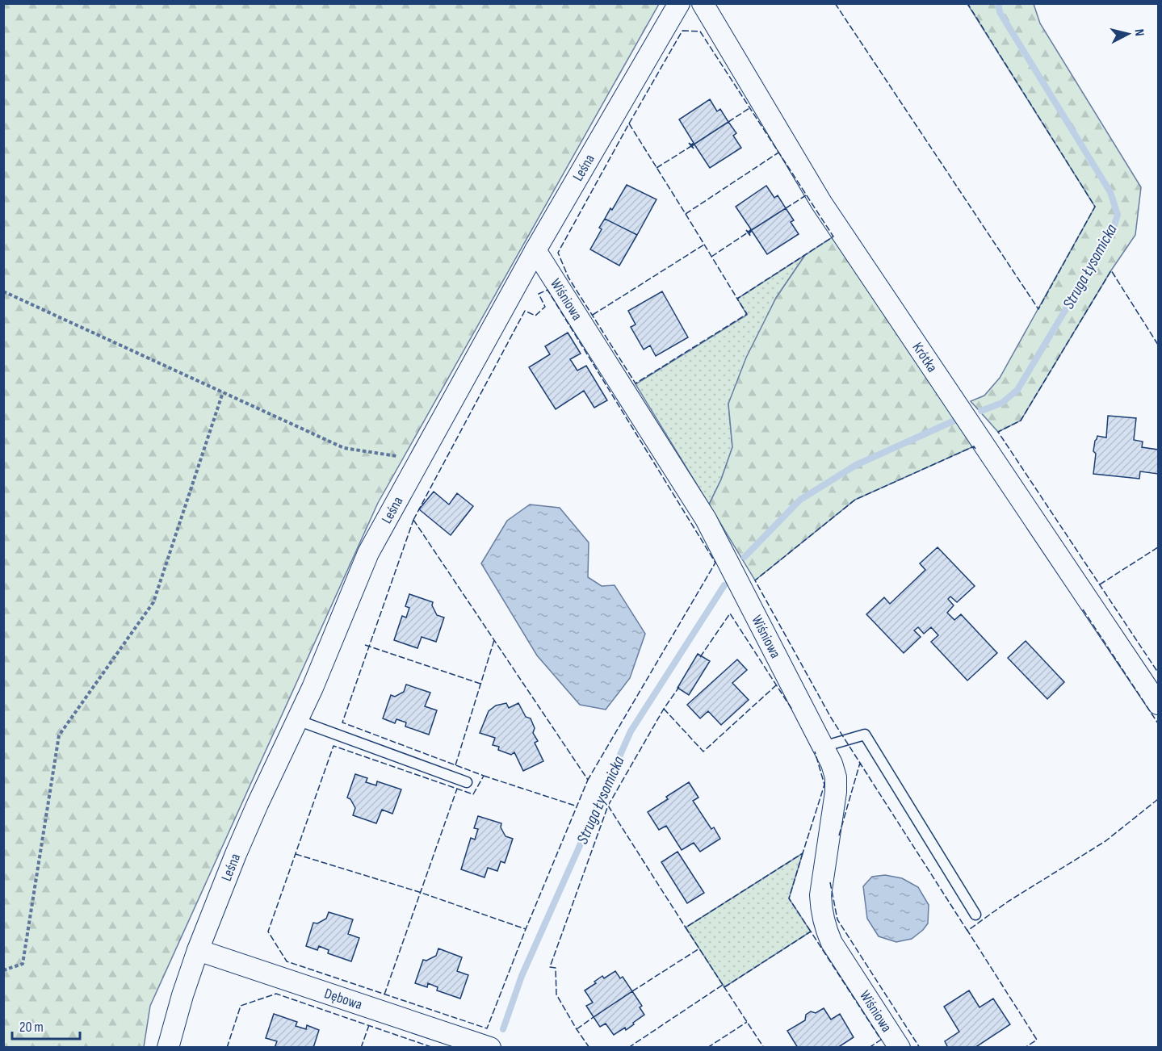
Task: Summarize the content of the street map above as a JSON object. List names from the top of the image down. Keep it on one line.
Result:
{"streets":{"street":["Leśna","Wiśniowa","Krótka","Dębowa"]},"crossings":[["Leśna","Wiśniowa"],["Leśna","Dębowa"]],"water":["Struga Łysomicka"],"scale_bar":"20 m","north":"right"}
